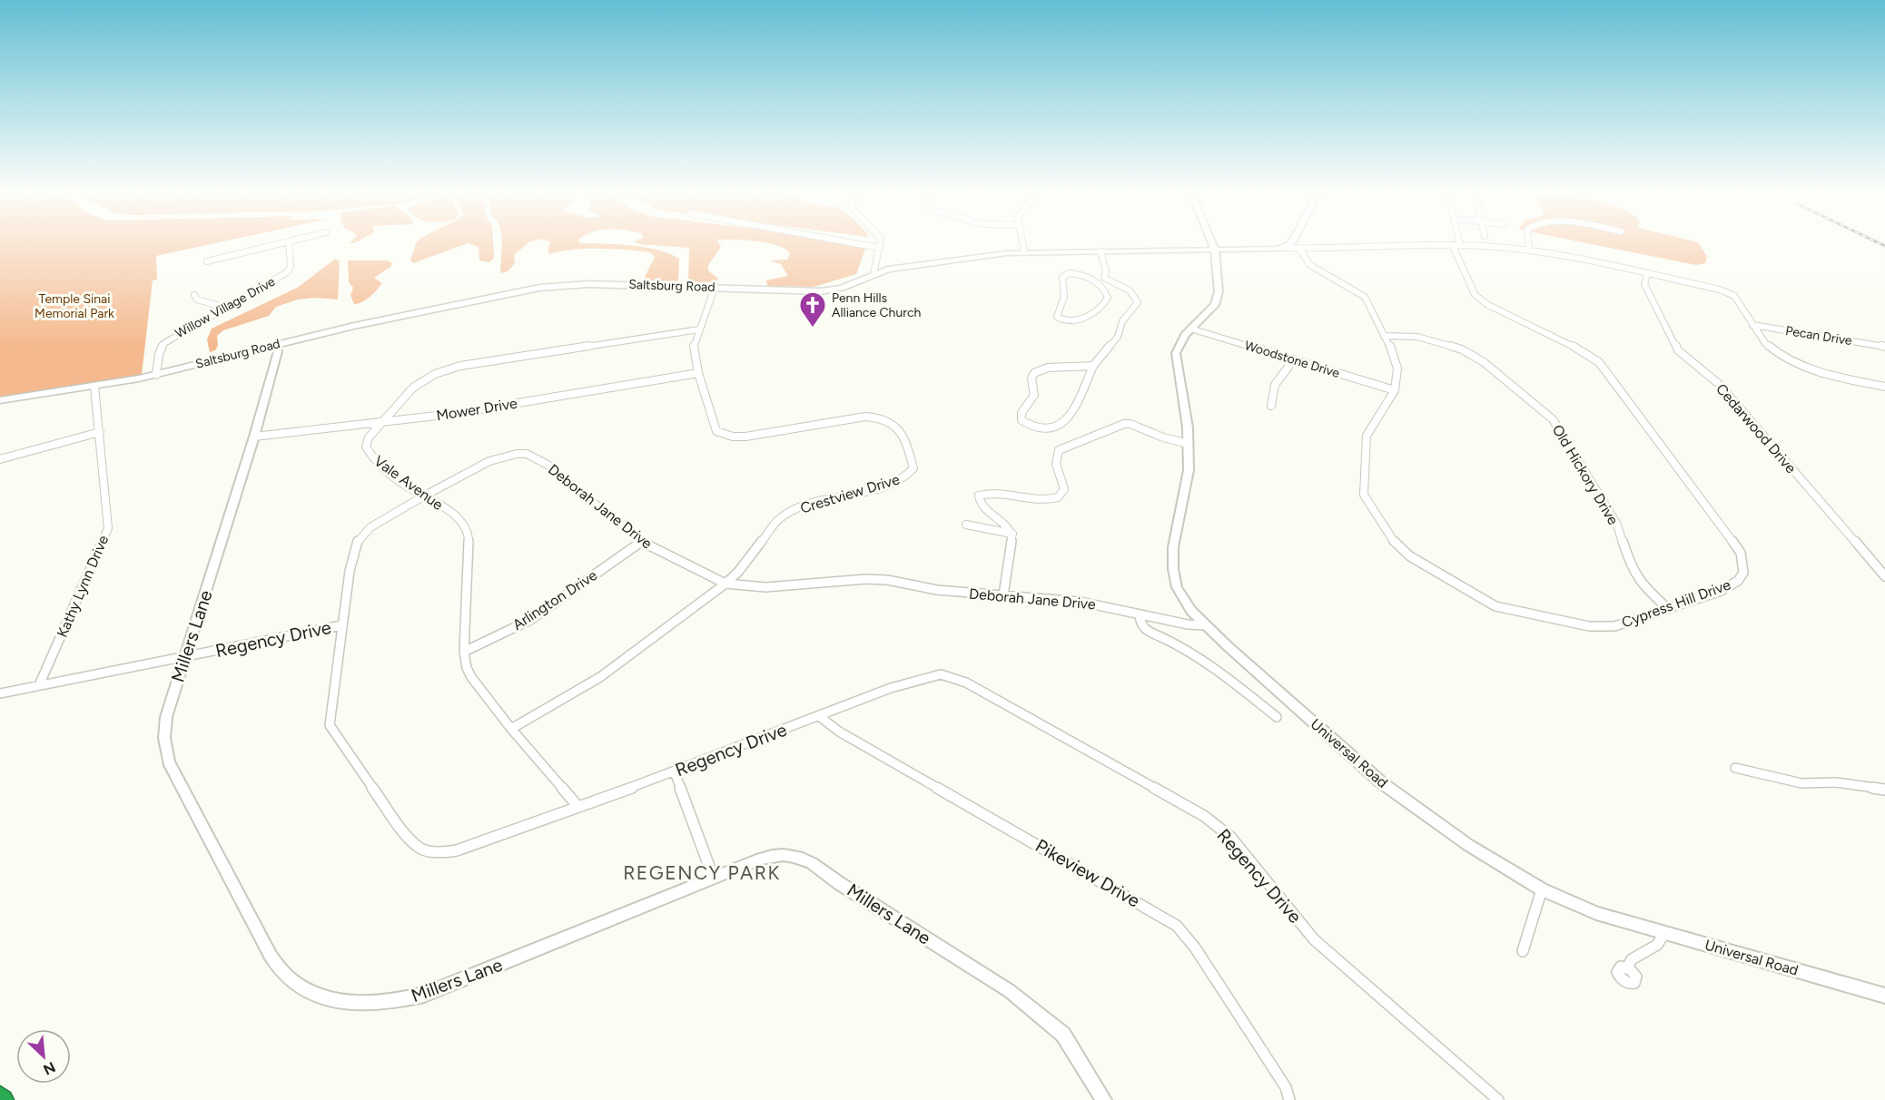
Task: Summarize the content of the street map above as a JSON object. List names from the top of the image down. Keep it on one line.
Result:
{"streets":{"main road":["Saltsburg Road"],"street":["Willow Village Drive","Pecan Drive","Woodstone Drive","Mower Drive","Cedarwood Drive","Old Hickory Drive","Vale Avenue","Crestview Drive","Deborah Jane Drive","Kathy Lynn Drive","Arlington Drive","Cypress Hill Drive","Millers Lane","Regency Drive","Universal Road","Pikeview Drive"]},"crossings":[["Saltsburg Road","Willow Village Drive"],["Saltsburg Road","Crestview Drive"],["Saltsburg Road","Kathy Lynn Drive"],["Saltsburg Road","Millers Lane"],["Saltsburg Road","Universal Road"],["Woodstone Drive","Cypress Hill Drive"],["Woodstone Drive","Universal Road"],["Mower Drive","Vale Avenue"],["Mower Drive","Crestview Drive"],["Mower Drive","Millers Lane"],["Old Hickory Drive","Cypress Hill Drive"],["Vale Avenue","Crestview Drive"],["Vale Avenue","Deborah Jane Drive"],["Vale Avenue","Arlington Drive"],["Vale Avenue","Regency Drive"],["Crestview Drive","Deborah Jane Drive"],["Deborah Jane Drive","Arlington Drive"],["Deborah Jane Drive","Regency Drive"],["Deborah Jane Drive","Universal Road"],["Kathy Lynn Drive","Regency Drive"],["Millers Lane","Regency Drive"],["Regency Drive","Pikeview Drive"]],"districts":["REGENCY PARK"],"parks":["Temple Sinai Memorial Park"],"places":{"church":["Penn Hills Alliance Church"]},"north":"bottom right"}
